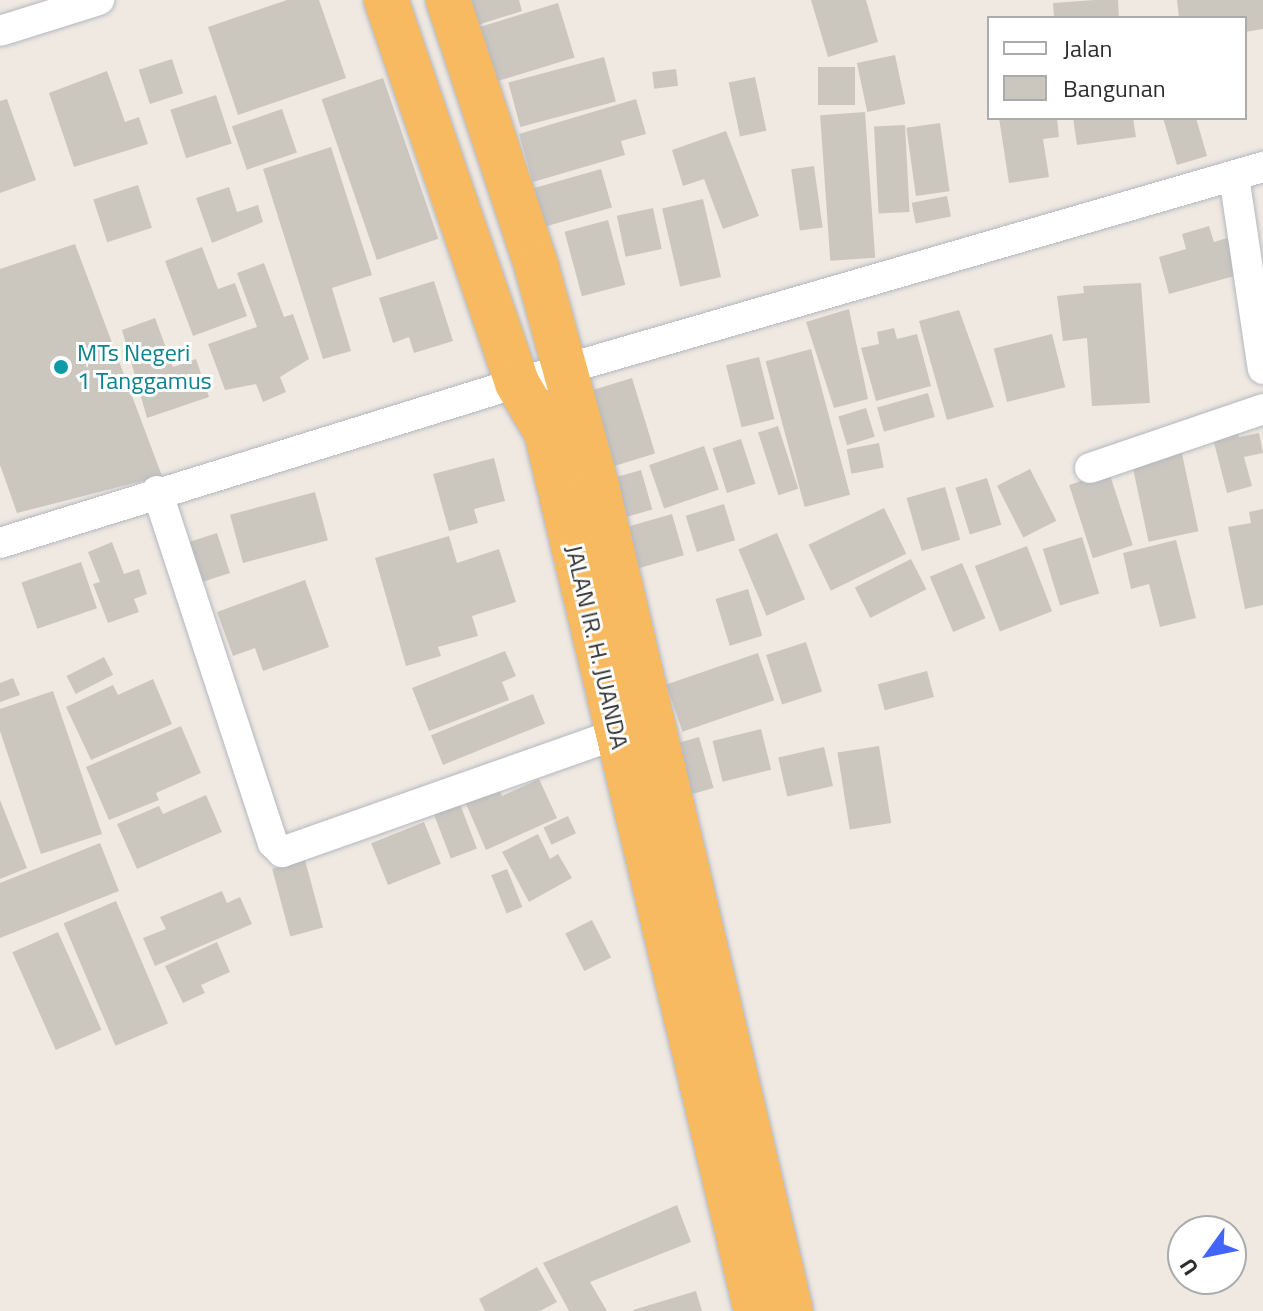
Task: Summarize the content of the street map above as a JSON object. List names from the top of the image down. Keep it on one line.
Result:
{"streets":{"highway":["JALAN IR. H. JUANDA"]},"places":["MTs Negeri 1 Tanggamus"],"legend":["Jalan","Bangunan"],"north":"bottom left"}
